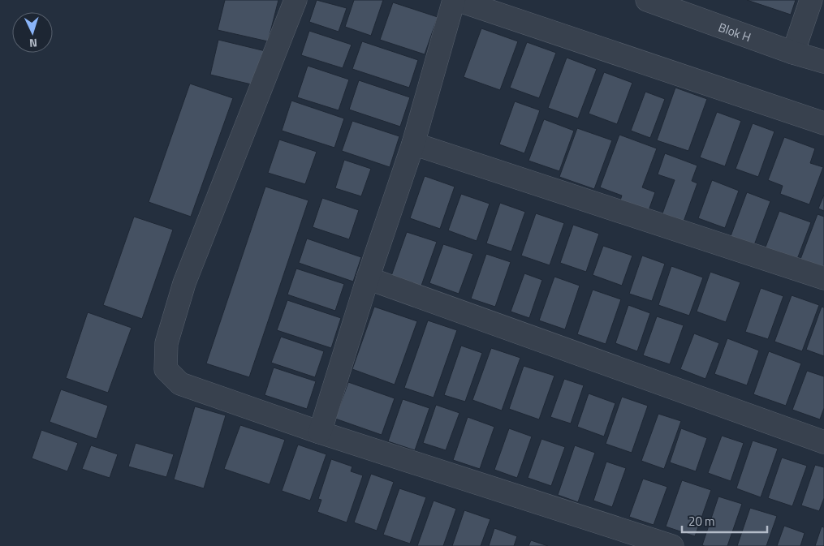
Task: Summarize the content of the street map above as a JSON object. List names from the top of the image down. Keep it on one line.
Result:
{"streets":{"street":["Blok H"]},"scale_bar":"20 m","north":"bottom"}
